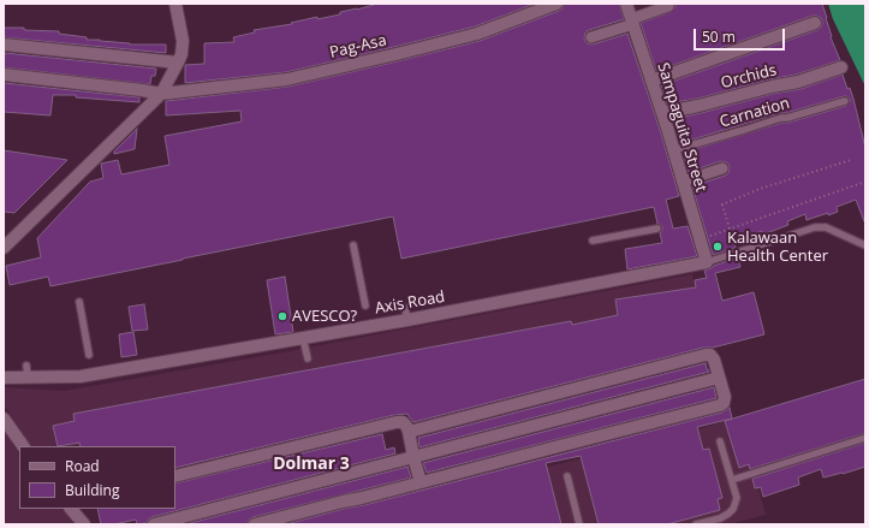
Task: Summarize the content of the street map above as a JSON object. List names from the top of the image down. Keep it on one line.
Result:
{"streets":{"street":["Pag-Asa","Orchids","Sampaguita Street","Axis Road"],"lane":["Carnation"]},"crossings":[["Orchids","Sampaguita Street"],["Carnation","Sampaguita Street"],["Sampaguita Street","Axis Road"]],"districts":["Dolmar 3"],"places":["Kalawaan Health Center","AVESCO?"],"legend":["Road","Building"],"scale_bar":"50 m"}
